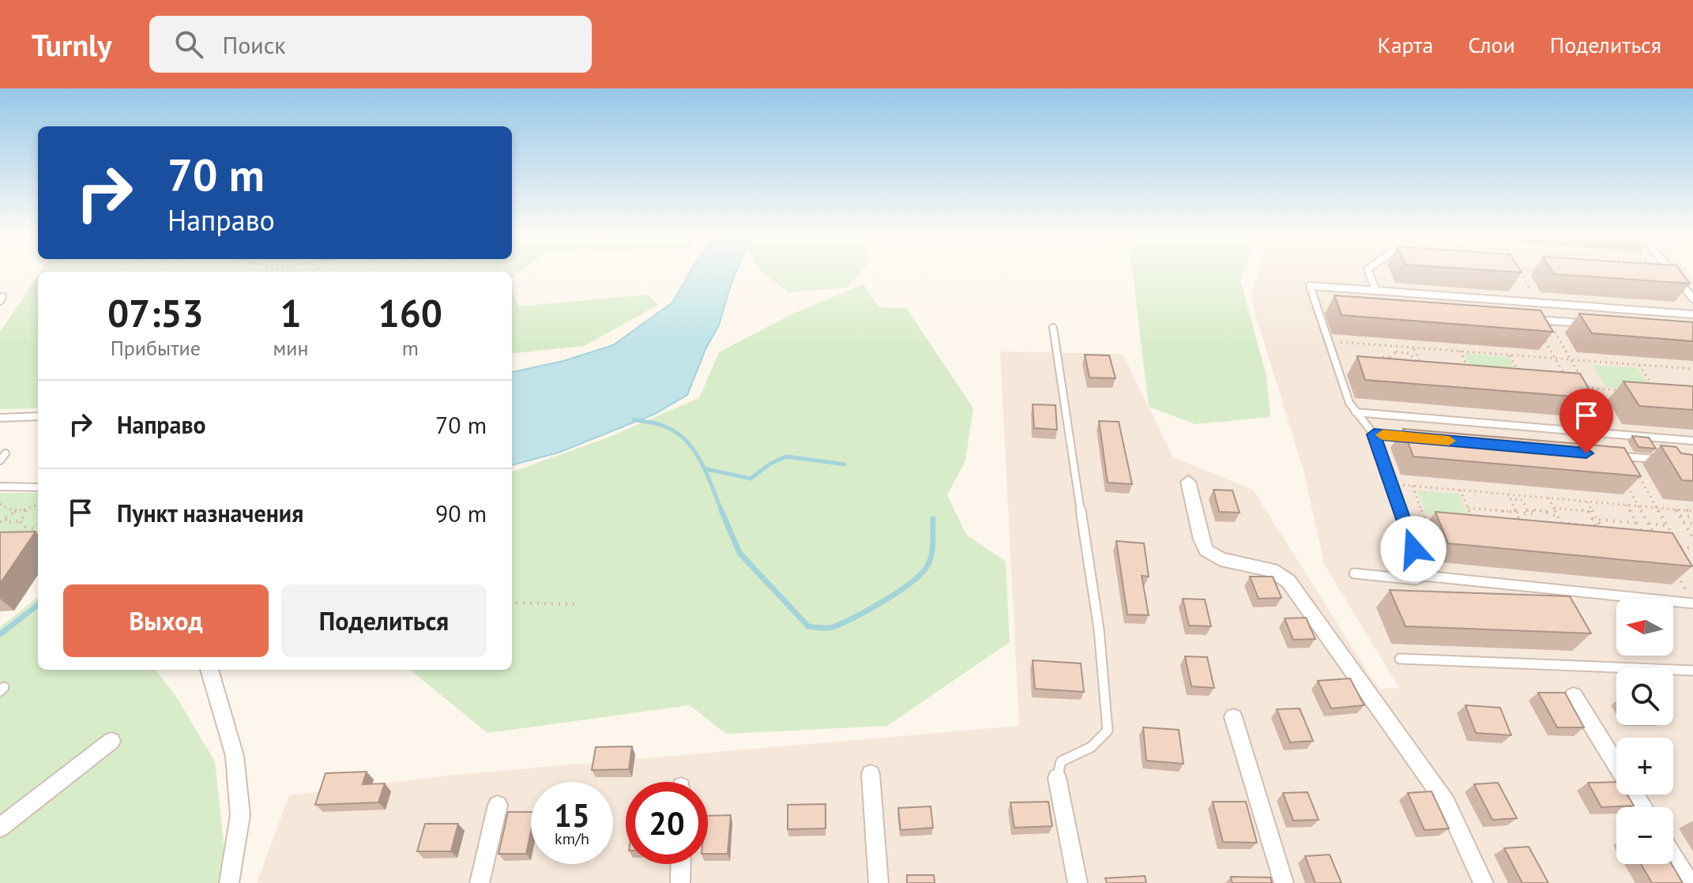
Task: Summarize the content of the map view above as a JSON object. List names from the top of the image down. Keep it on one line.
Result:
{"north":"left","page":{"header":"Turnly","search":"Поиск","nav":["Карта","Слои","Поделиться"],"turn":["70 m","Направо"],"eta":["07:53","Прибытие","1","мин","160","m"],"list":[{"name":"Направо","value":"70 m"},{"name":"Пункт назначения","value":"90 m"}],"buttons":["Выход","Поделиться"],"map_buttons":["+","−"],"speed":"15 km/h","limit":"20"}}
